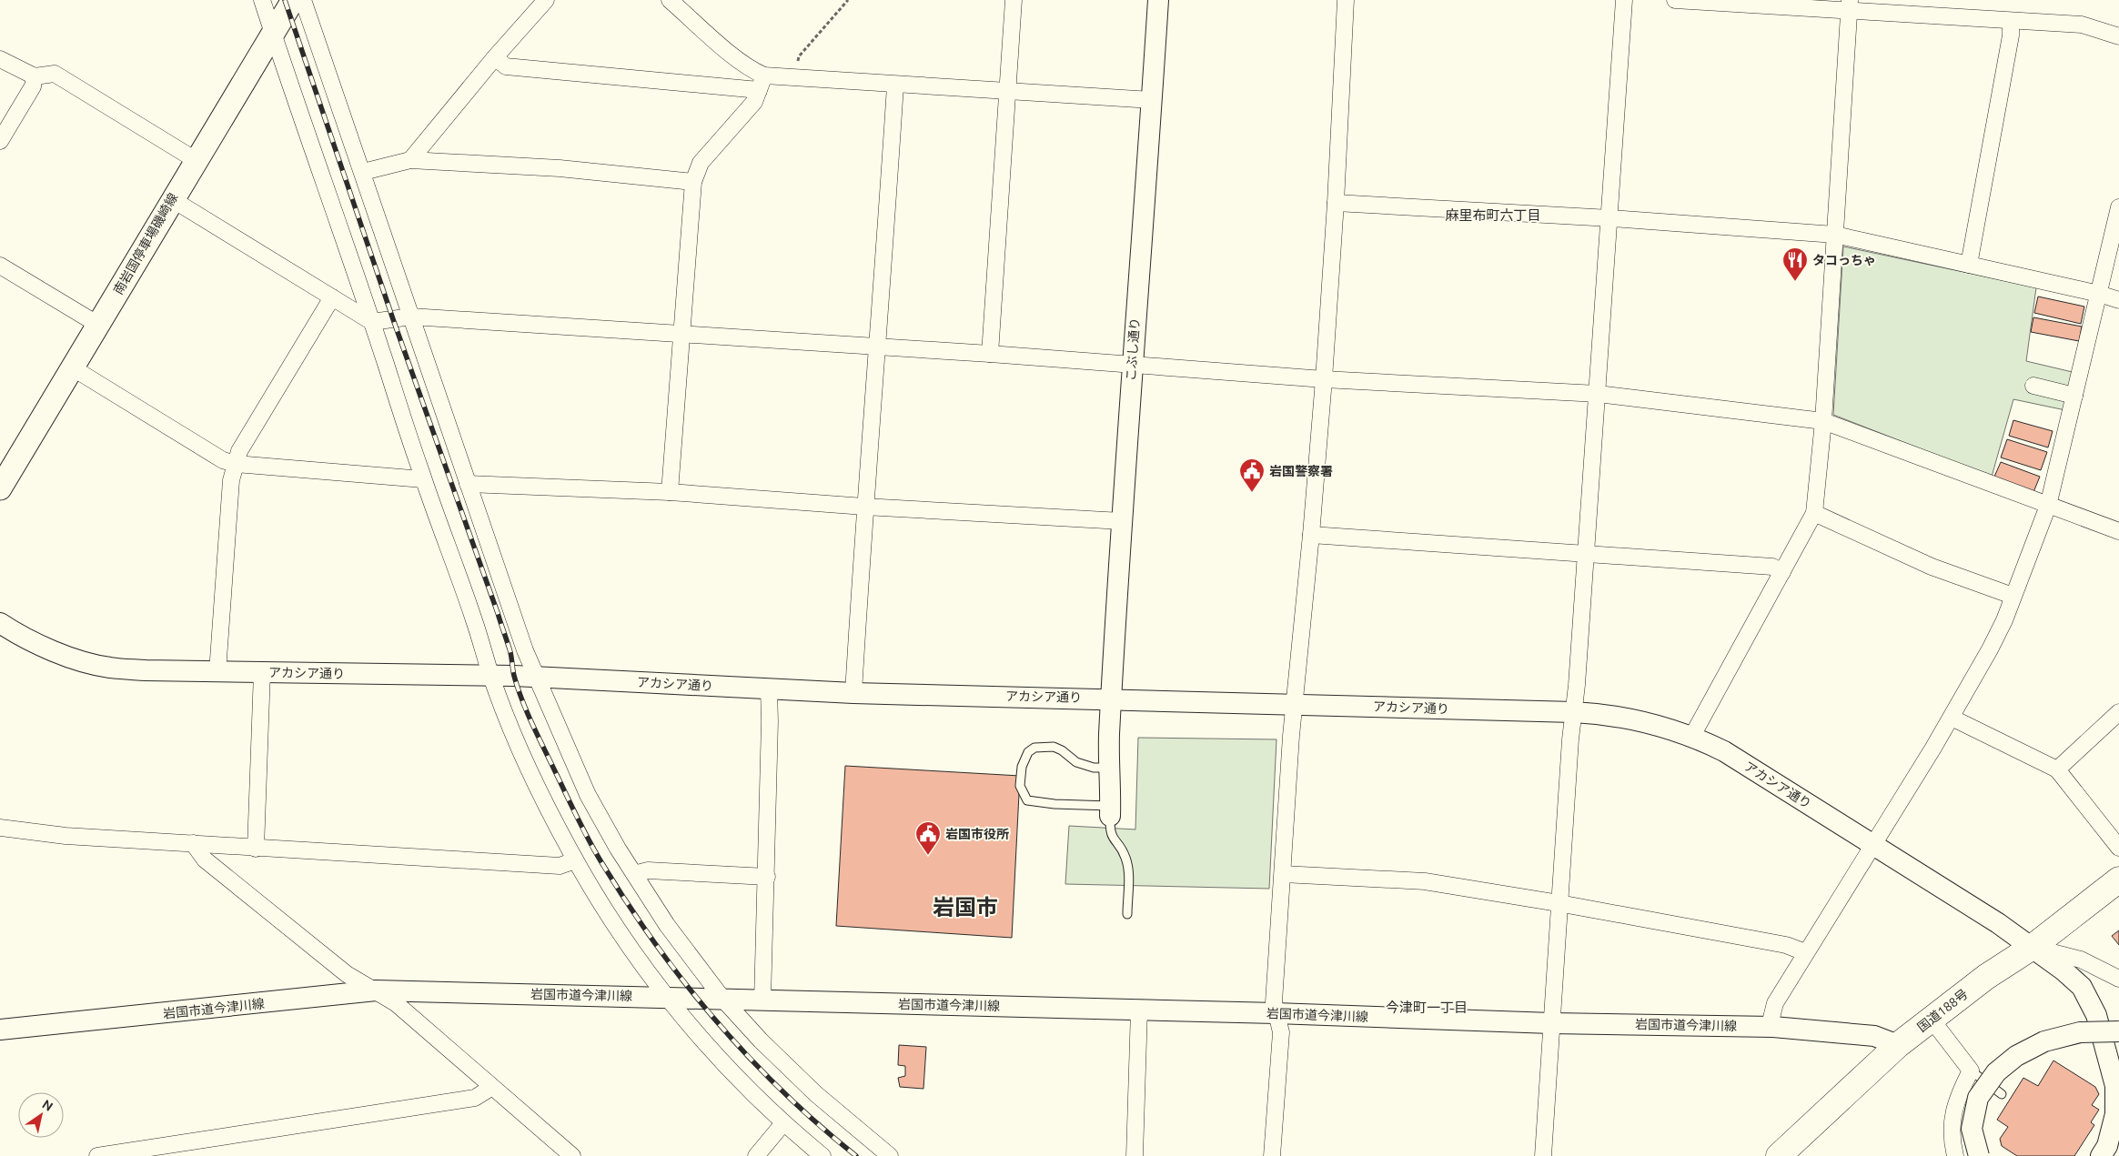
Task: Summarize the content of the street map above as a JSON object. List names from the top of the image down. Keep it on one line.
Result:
{"streets":{"highway":["国道188号"],"main road":["南岩国停車場磯崎線"],"street":["こぶし通り","アカシア通り","岩国市道今津川線"]},"crossings":[["こぶし通り","アカシア通り"],["アカシア通り","国道188号"],["岩国市道今津川線","国道188号"]],"districts":["麻里布町六丁目","岩国市","今津町一丁目"],"places":{"restaurant":["タコっちゃ"],"public building":["岩国警察署","岩国市役所"]},"north":"top right"}
